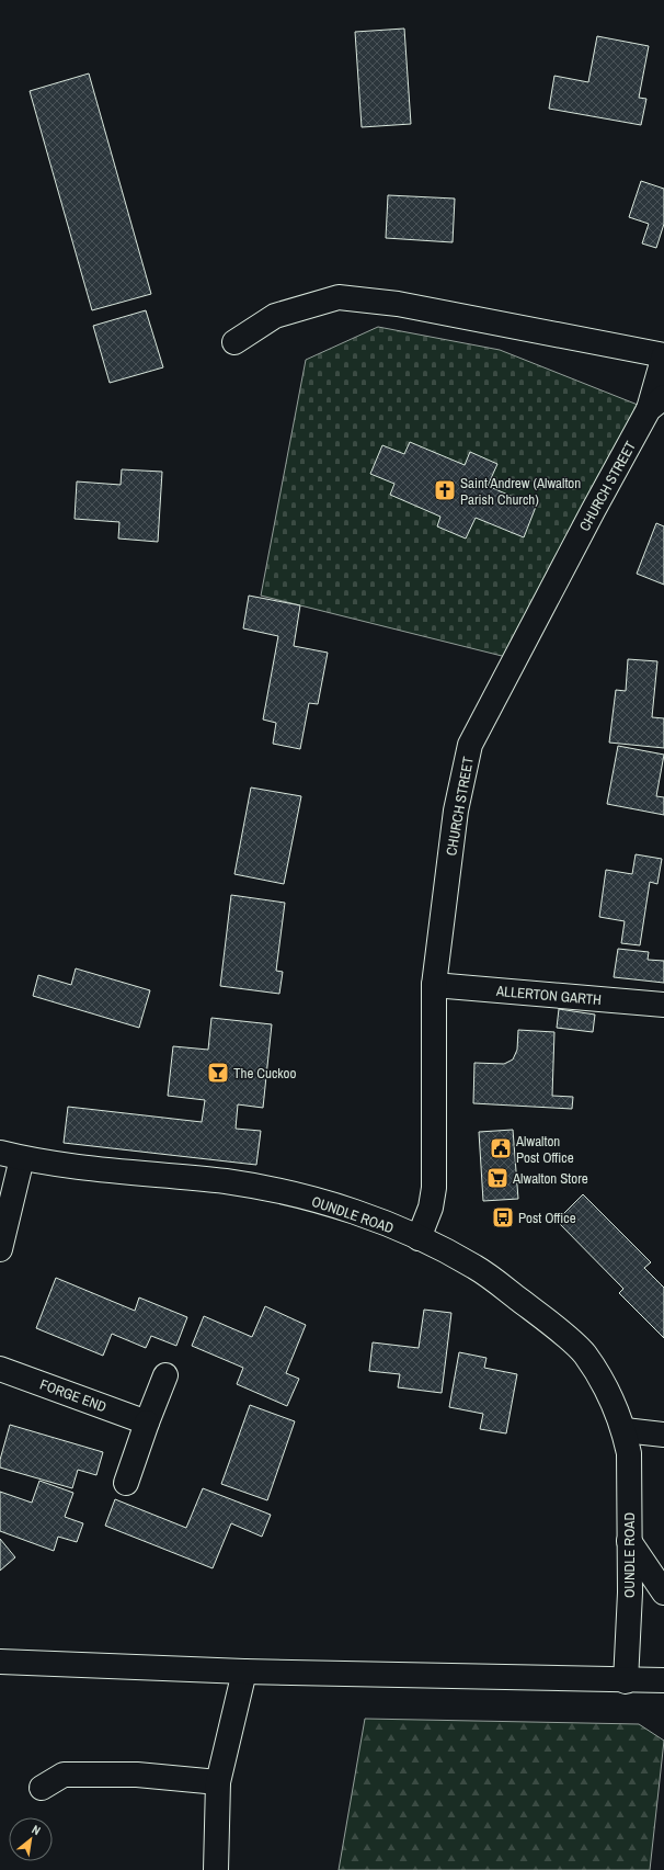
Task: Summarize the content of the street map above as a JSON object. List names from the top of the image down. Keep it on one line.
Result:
{"streets":{"street":["CHURCH STREET","ALLERTON GARTH","OUNDLE ROAD","FORGE END"]},"crossings":[["CHURCH STREET","ALLERTON GARTH"],["CHURCH STREET","OUNDLE ROAD"]],"places":{"church":["Saint Andrew (Alwalton Parish Church)"],"bar":["The Cuckoo"],"public building":["Alwalton Post Office"],"supermarket":["Alwalton Store"],"bus stop":["Post Office"]},"north":"top right"}
